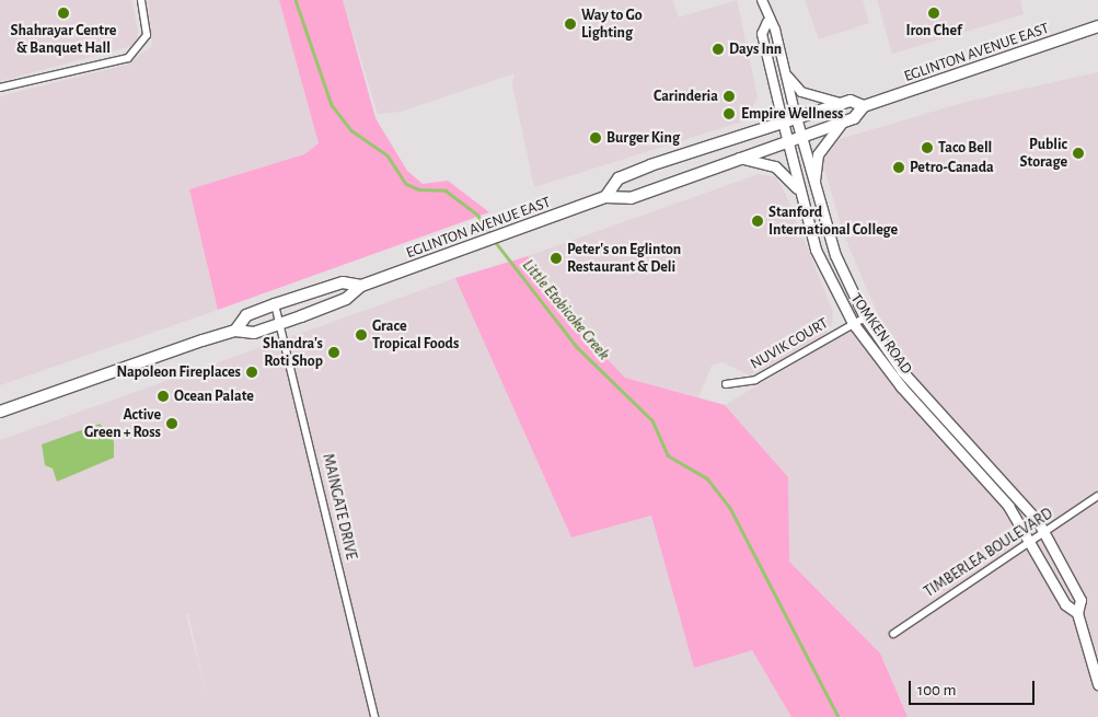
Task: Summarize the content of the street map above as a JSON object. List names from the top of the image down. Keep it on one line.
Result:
{"streets":{"main road":["EGLINTON AVENUE EAST","TOMKEN ROAD"],"street":["NUVIK COURT","MAINGATE DRIVE","TIMBERLEA BOULEVARD"]},"crossings":[["EGLINTON AVENUE EAST","TOMKEN ROAD"],["EGLINTON AVENUE EAST","MAINGATE DRIVE"],["TOMKEN ROAD","NUVIK COURT"],["TOMKEN ROAD","TIMBERLEA BOULEVARD"]],"water":["Little Etobicoke Creek"],"places":["Shahrayar Centre & Banquet Hall","Iron Chef","Way to Go Lighting","Days Inn","Carinderia","Empire Wellness","Burger King","Taco Bell","Public Storage","Petro-Canada","Stanford International College","Peter's on Eglinton Restaurant & Deli","Grace Tropical Foods","Shandra's Roti Shop","Napoleon Fireplaces","Ocean Palate","Active Green + Ross"],"scale_bar":"100 m"}
